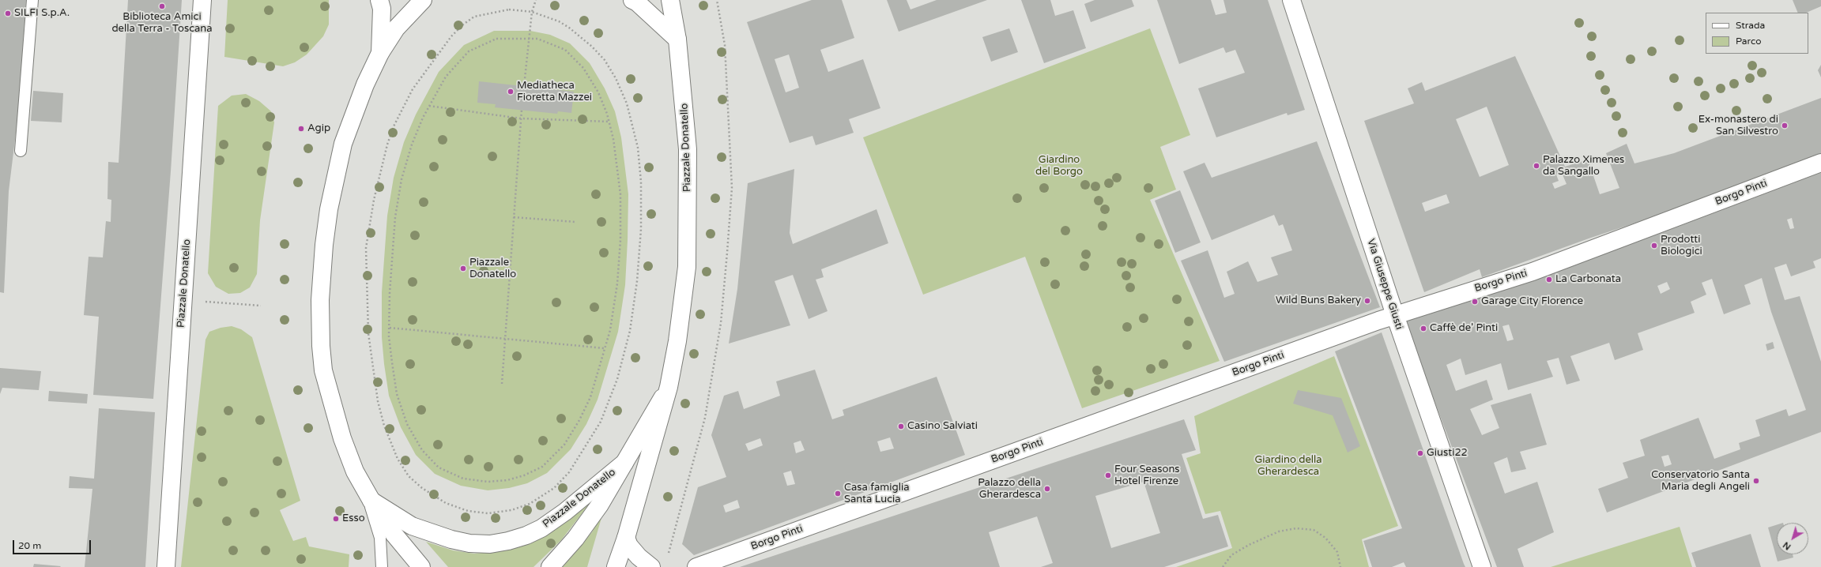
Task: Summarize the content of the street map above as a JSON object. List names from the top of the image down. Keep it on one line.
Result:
{"streets":{"street":["Piazzale Donatello","Borgo Pinti","Via Giuseppe Giusti"]},"crossings":[["Borgo Pinti","Via Giuseppe Giusti"]],"parks":["Giardino del Borgo","Giardino della Gherardesca"],"places":["Biblioteca Amici della Terra - Toscana","SILFI S.p.A.","Mediatheca Fioretta Mazzei","Ex-monastero di San Silvestro","Agip","Palazzo Ximenes da Sangallo","Prodotti Biologici","Piazzale Donatello","La Carbonata","Wild Buns Bakery","Garage City Florence","Caffè de' Pinti","Casino Salviati","Giusti22","Four Seasons Hotel Firenze","Conservatorio Santa Maria degli Angeli","Palazzo della Gherardesca","Casa famiglia Santa Lucia","Esso"],"legend":["Strada","Parco"],"scale_bar":"20 m","north":"bottom left"}
